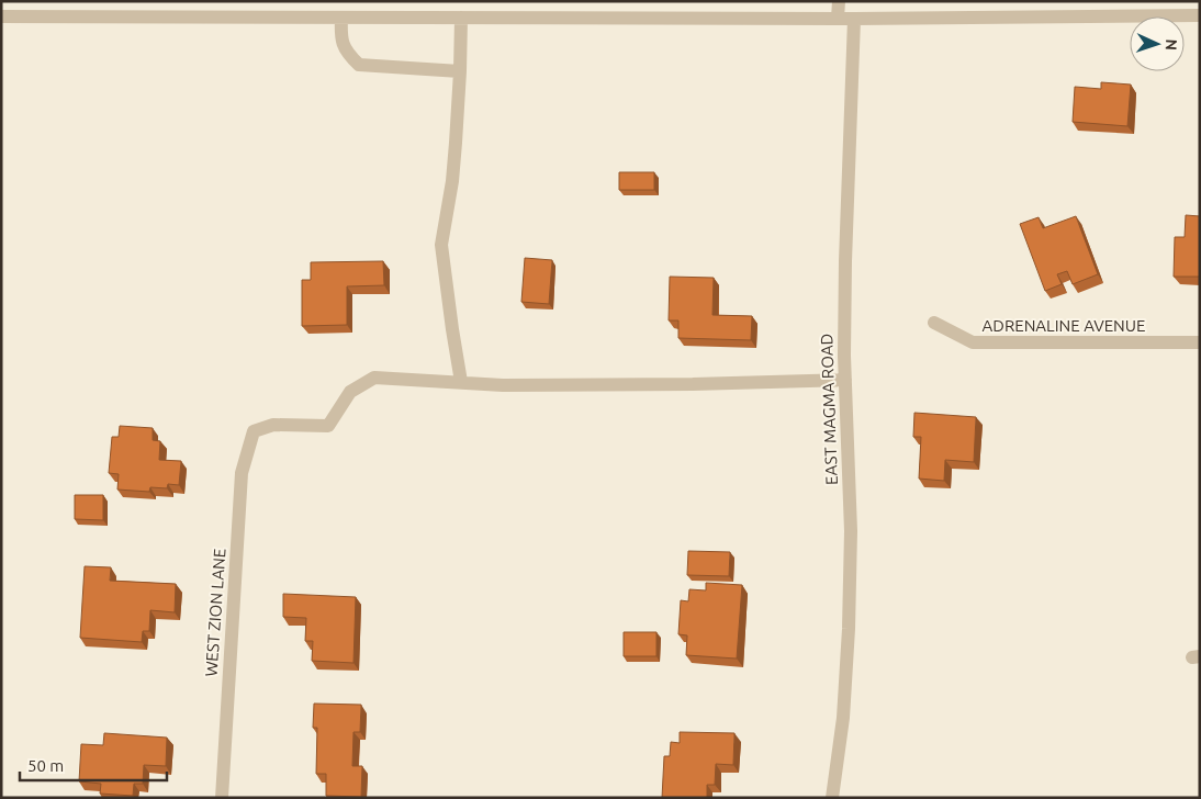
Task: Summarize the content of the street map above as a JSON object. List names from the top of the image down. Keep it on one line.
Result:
{"streets":{"street":["ADRENALINE AVENUE","EAST MAGMA ROAD","WEST ZION LANE"]},"scale_bar":"50 m","north":"right"}
